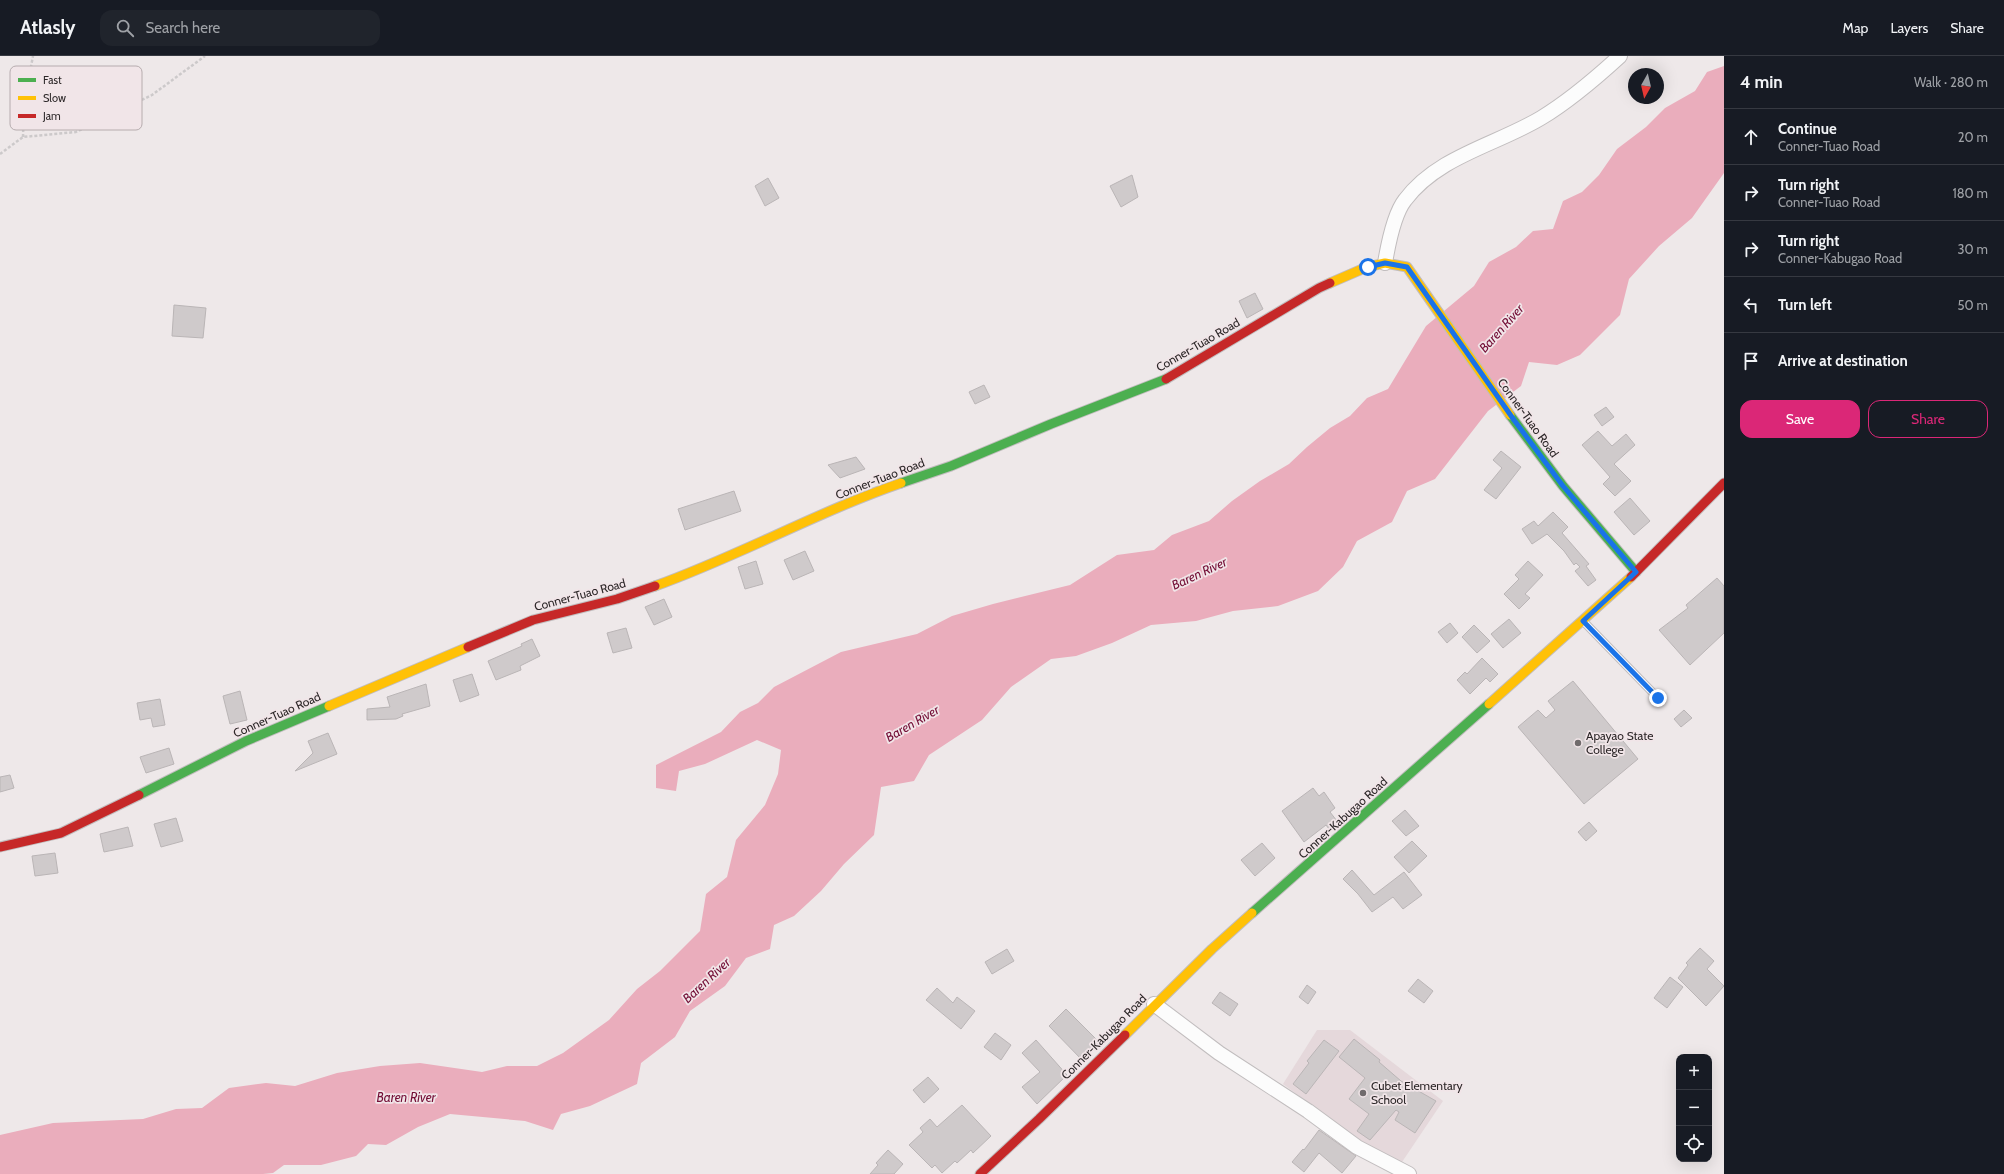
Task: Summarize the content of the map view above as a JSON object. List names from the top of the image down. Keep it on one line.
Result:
{"streets":{"main road":["Conner-Tuao Road","Conner-Kabugao Road"]},"crossings":[["Conner-Tuao Road","Conner-Kabugao Road"]],"water":["Baren River"],"places":["Apayao State College","Cubet Elementary School"],"legend":["Fast","Slow","Jam"],"north":"bottom","page":{"header":"Atlasly","search":"Search here","nav":["Map","Layers","Share"],"heading":["4 min","Walk · 280 m"],"list":[["Continue","Conner-Tuao Road","20 m"],["Turn right","Conner-Tuao Road","180 m"],["Turn right","Conner-Kabugao Road","30 m"],["Turn left","50 m"],"Arrive at destination"],"buttons":["Save","Share"],"map_buttons":["+","−"]}}
